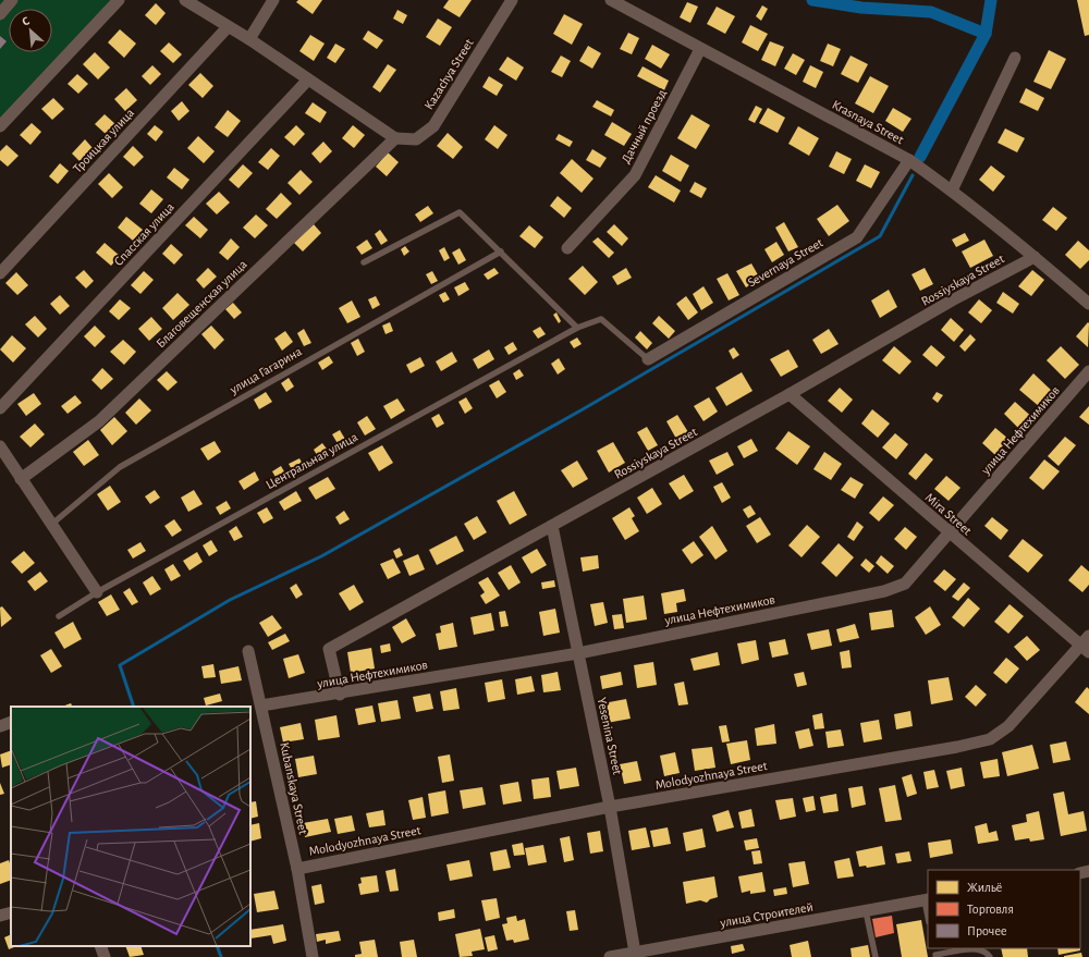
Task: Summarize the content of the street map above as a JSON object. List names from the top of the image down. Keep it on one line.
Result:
{"streets":{"street":["Kazachya Street","Krasnaya Street","Дачный проезд","Троицкая улица","Спасская улица","Severnaya Street","Rossiyskaya Street","Благовещенская улица","улица Нефтехимиков","Mira Street","Yesenina Street","Molodyozhnaya Street","Kubanskaya Street","улица Строителей"],"lane":["улица Гагарина","Центральная улица"]},"crossings":[["Kazachya Street","Благовещенская улица"],["Krasnaya Street","Дачный проезд"],["Krasnaya Street","Severnaya Street"],["Krasnaya Street","Rossiyskaya Street"],["Severnaya Street","Центральная улица"],["Rossiyskaya Street","улица Нефтехимиков"],["Rossiyskaya Street","Mira Street"],["Rossiyskaya Street","Yesenina Street"],["улица Нефтехимиков","Mira Street"],["улица Нефтехимиков","Yesenina Street"],["улица Нефтехимиков","Kubanskaya Street"],["Mira Street","Molodyozhnaya Street"],["Yesenina Street","Molodyozhnaya Street"],["Yesenina Street","улица Строителей"],["Molodyozhnaya Street","Kubanskaya Street"]],"legend":["Жильё","Торговля","Прочее"],"north":"top left"}
